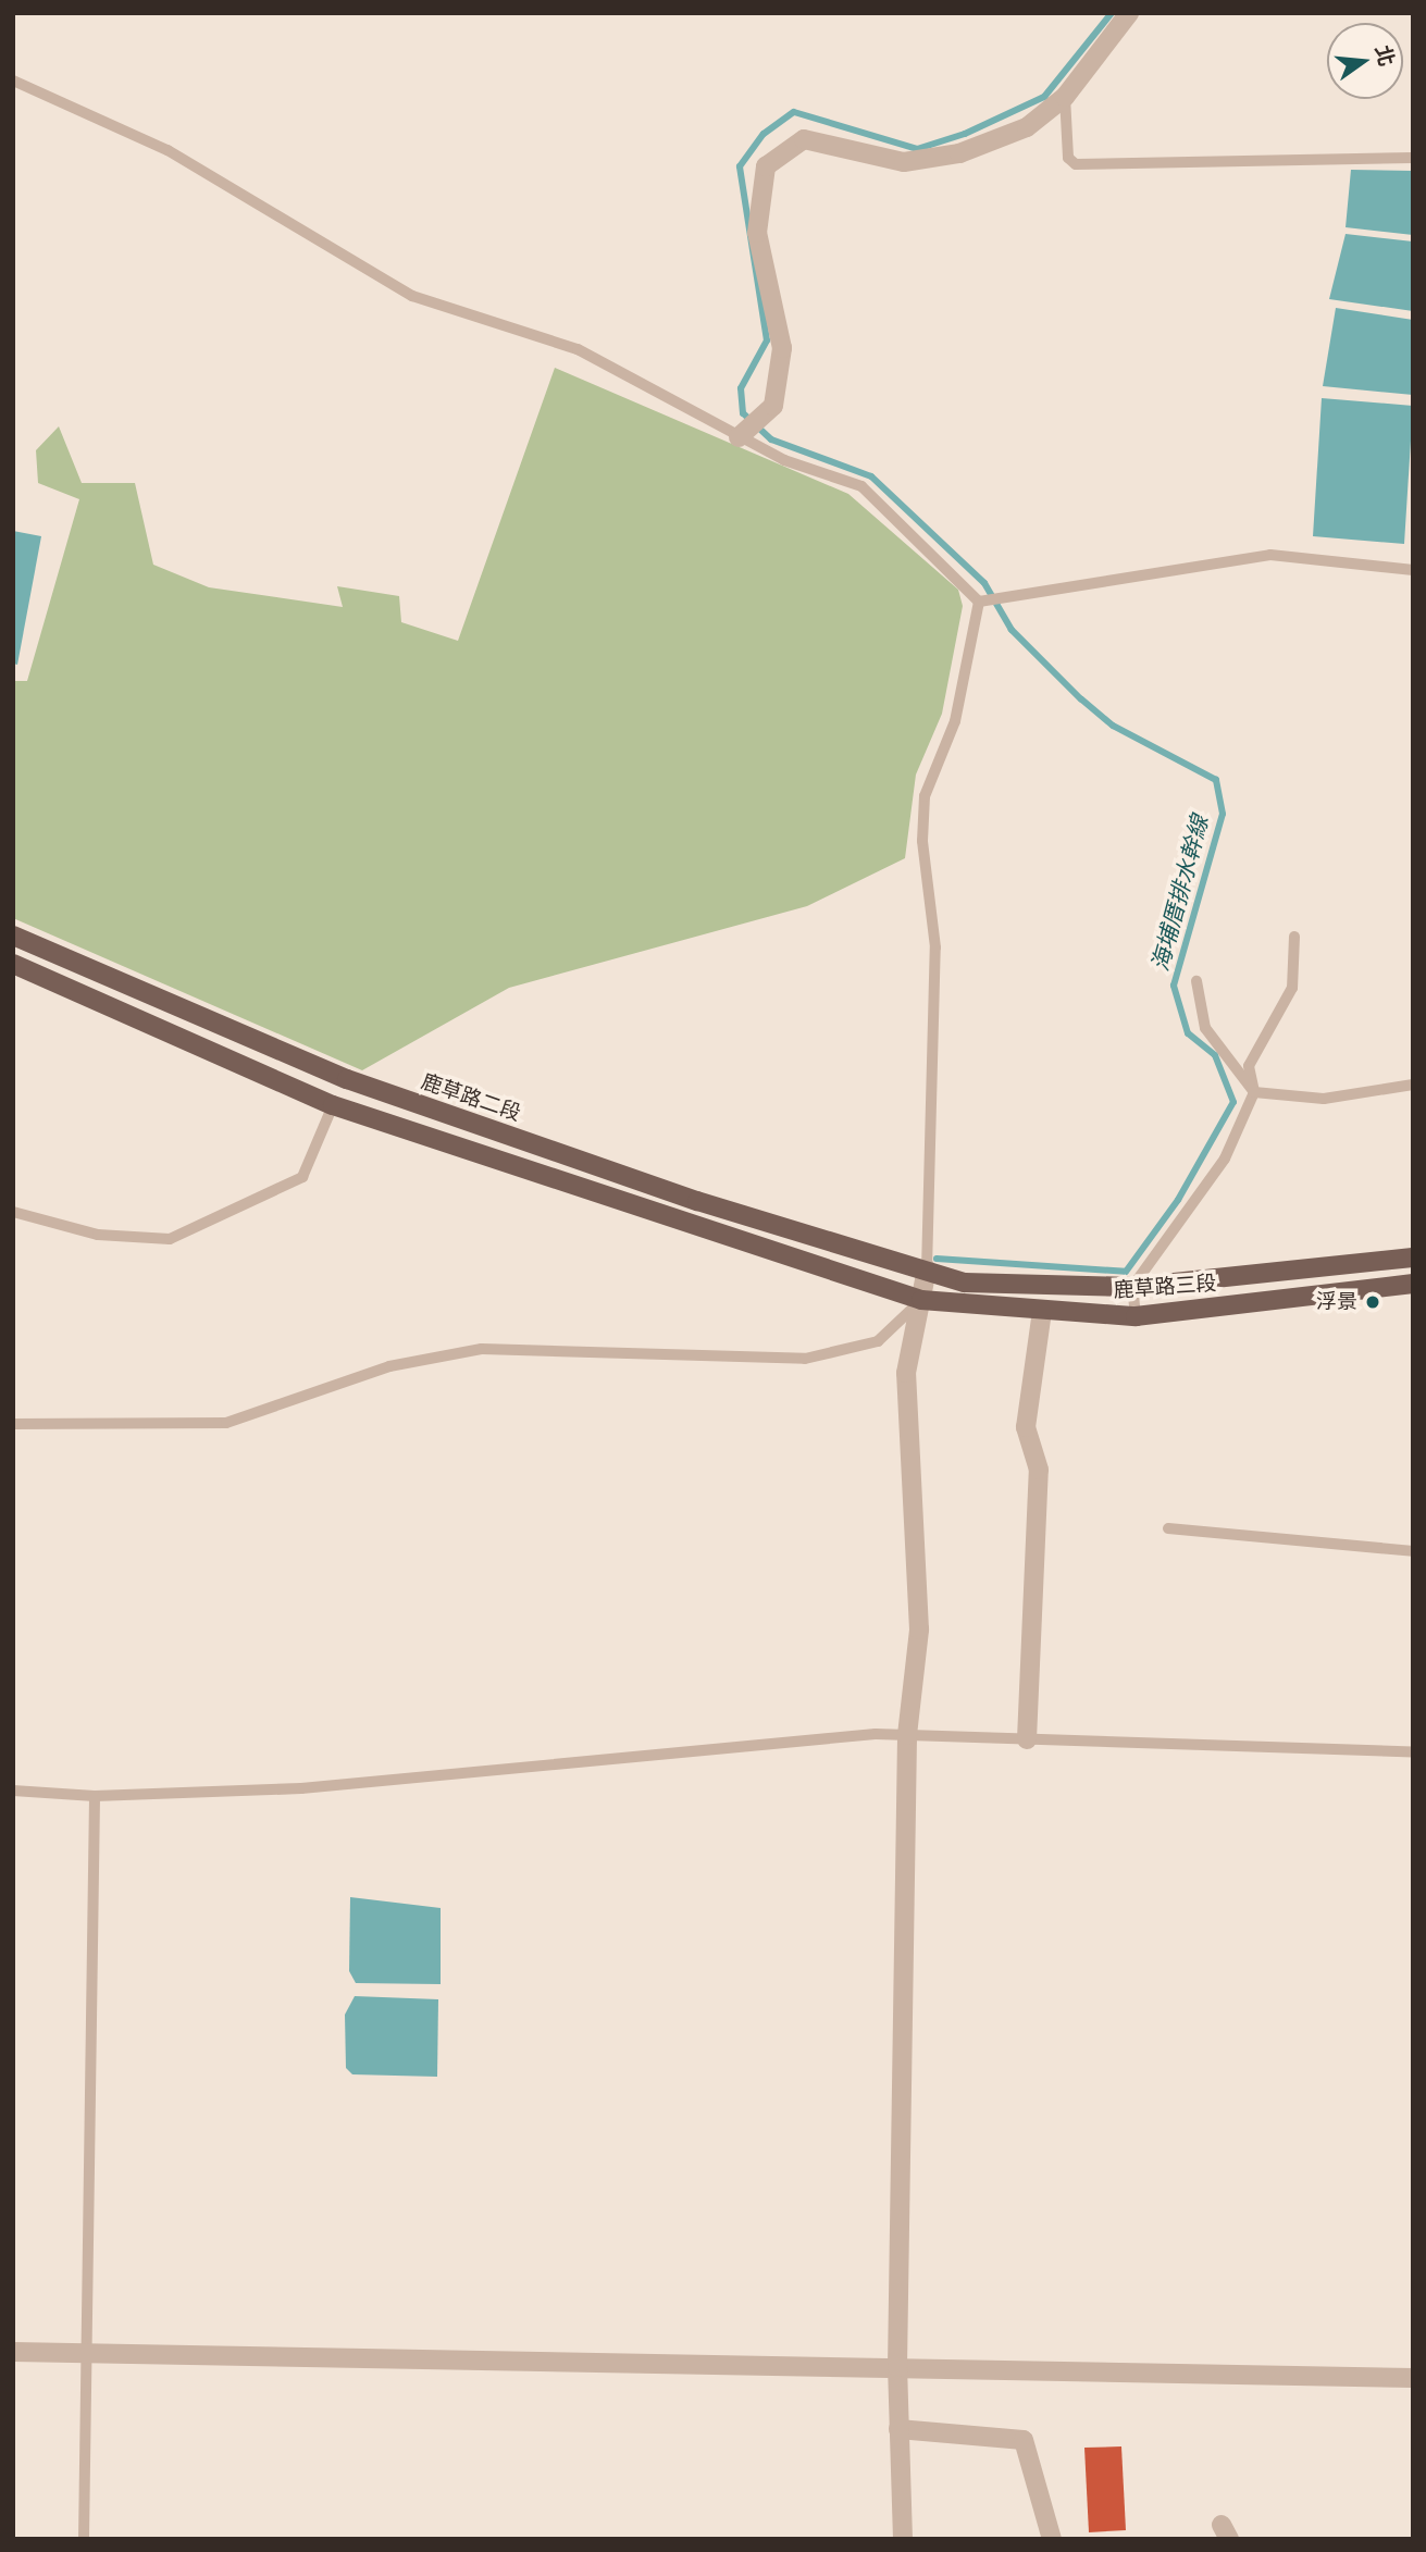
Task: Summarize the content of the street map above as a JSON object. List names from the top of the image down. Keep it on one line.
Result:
{"streets":{"main road":["鹿草路二段","鹿草路三段"]},"crossings":[["鹿草路二段","鹿草路三段"]],"water":["海埔厝排水幹線"],"places":["浮景"],"north":"right"}
